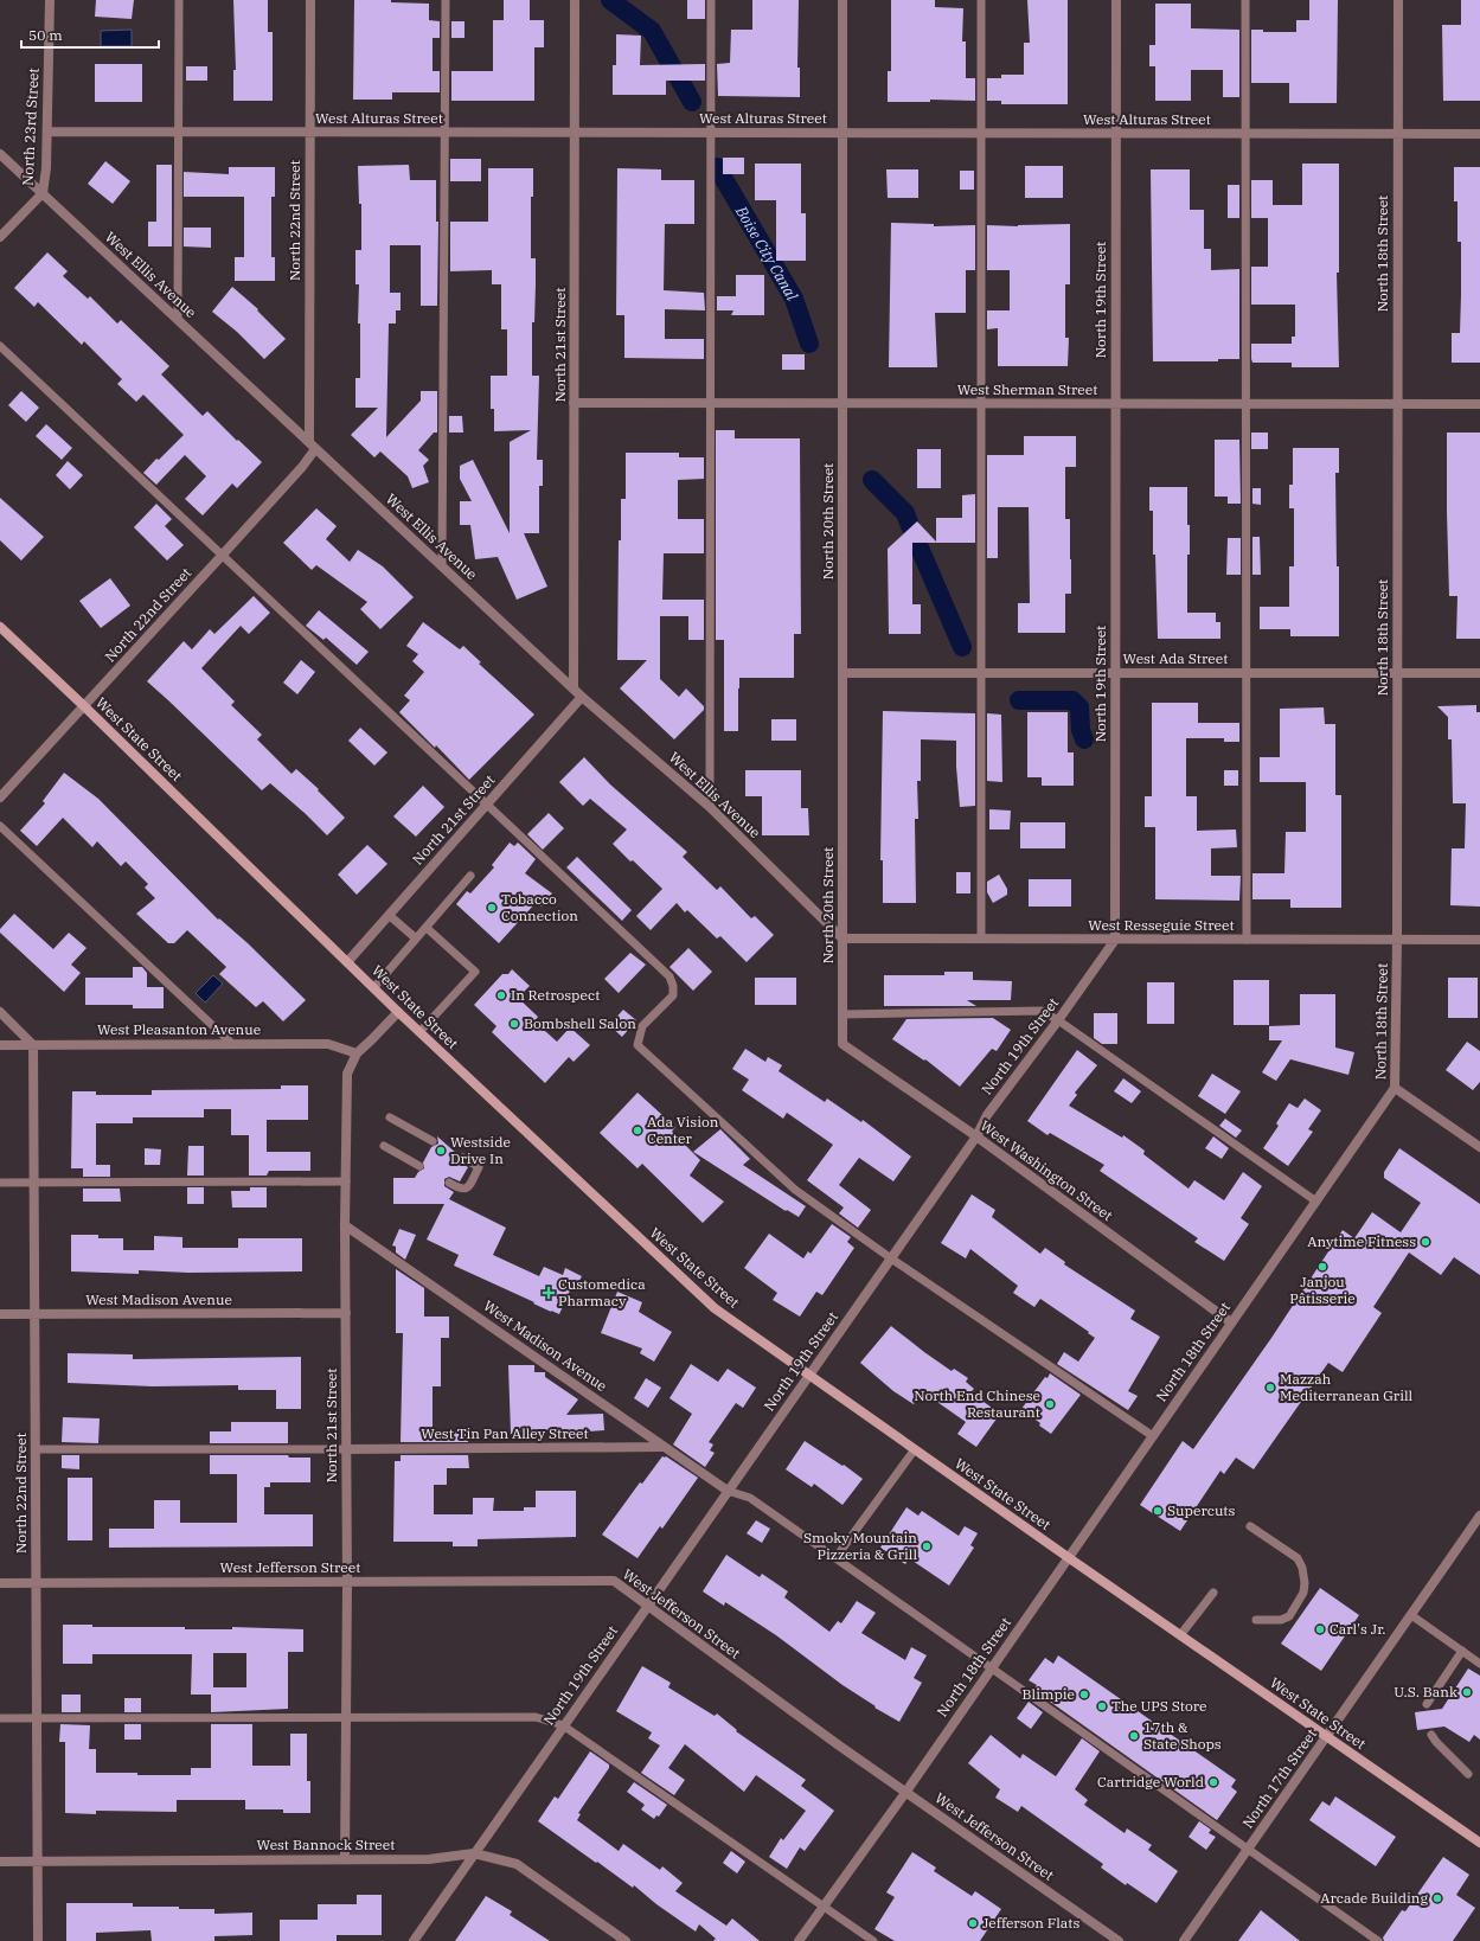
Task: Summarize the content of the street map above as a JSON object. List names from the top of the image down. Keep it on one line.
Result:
{"streets":{"main road":["West State Street"],"street":["West Alturas Street","North 23rd Street","North 22nd Street","North 18th Street","West Ellis Avenue","North 19th Street","North 21st Street","West Sherman Street","North 20th Street","West Ada Street","West Resseguie Street","West Pleasanton Avenue","West Washington Street","West Madison Avenue","West Tin Pan Alley Street","West Jefferson Street","North 17th Street","West Bannock Street"]},"crossings":[["West Alturas Street","North 23rd Street"],["West Alturas Street","North 22nd Street"],["West Alturas Street","North 18th Street"],["West Alturas Street","North 19th Street"],["West Alturas Street","North 21st Street"],["West Alturas Street","North 20th Street"],["North 23rd Street","West Ellis Avenue"],["North 22nd Street","West Ellis Avenue"],["North 22nd Street","West State Street"],["North 22nd Street","West Pleasanton Avenue"],["North 22nd Street","West Madison Avenue"],["North 22nd Street","West Jefferson Street"],["North 22nd Street","West Bannock Street"],["North 18th Street","West Sherman Street"],["North 18th Street","West Ada Street"],["North 18th Street","West State Street"],["North 18th Street","West Resseguie Street"],["North 18th Street","West Washington Street"],["North 18th Street","West Jefferson Street"],["West Ellis Avenue","North 21st Street"],["West Ellis Avenue","North 20th Street"],["West Ellis Avenue","West Resseguie Street"],["North 19th Street","West Sherman Street"],["North 19th Street","West Ada Street"],["North 19th Street","West State Street"],["North 19th Street","West Resseguie Street"],["North 19th Street","West Washington Street"],["North 19th Street","West Madison Avenue"],["North 19th Street","West Jefferson Street"],["North 19th Street","West Bannock Street"],["North 21st Street","West Sherman Street"],["North 21st Street","West State Street"],["North 21st Street","West Pleasanton Avenue"],["North 21st Street","West Madison Avenue"],["North 21st Street","West Tin Pan Alley Street"],["North 21st Street","West Jefferson Street"],["North 21st Street","West Bannock Street"],["West Sherman Street","North 20th Street"],["North 20th Street","West Ada Street"],["North 20th Street","West Resseguie Street"],["North 20th Street","West Washington Street"],["West State Street","North 17th Street"],["West Madison Avenue","West Tin Pan Alley Street"]],"water":["Boise City Canal"],"places":{"other":["Tobacco Connection","In Retrospect","Bombshell Salon","Ada Vision Center","Westside Drive In","Anytime Fitness","Janjou Pâtisserie","Mazzah Mediterranean Grill","North End Chinese Restaurant","Supercuts","Smoky Mountain Pizzeria & Grill","Carl's Jr.","U.S. Bank","Blimpie","The UPS Store","17th & State Shops","Cartridge World","Arcade Building","Jefferson Flats"],"health":["Customedica Pharmacy"]},"scale_bar":"50 m"}
